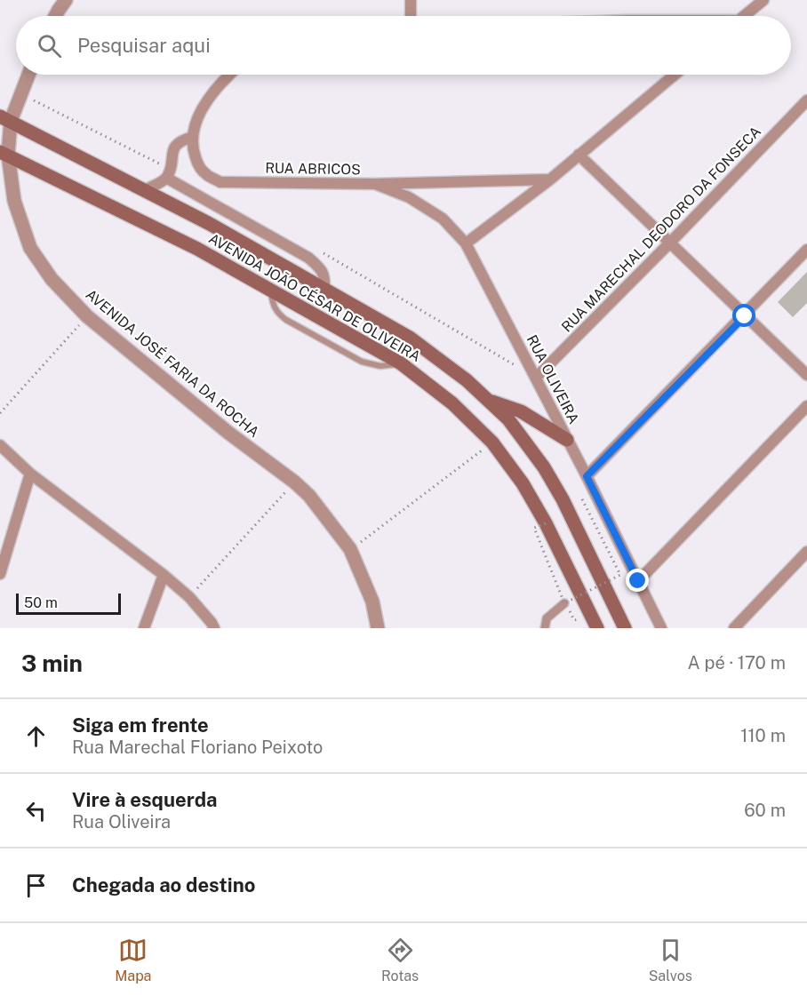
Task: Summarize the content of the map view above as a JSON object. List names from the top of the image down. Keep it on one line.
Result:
{"streets":{"main road":["AVENIDA JOÃO CÉSAR DE OLIVEIRA"],"street":["RUA ABRICOS","RUA MARECHAL DEODORO DA FONSECA","AVENIDA JOSÉ FARIA DA ROCHA","RUA OLIVEIRA"]},"crossings":[["RUA ABRICOS","RUA OLIVEIRA"],["RUA MARECHAL DEODORO DA FONSECA","RUA OLIVEIRA"],["AVENIDA JOÃO CÉSAR DE OLIVEIRA","AVENIDA JOSÉ FARIA DA ROCHA"]],"scale_bar":"50 m","page":{"search":"Pesquisar aqui","scale":"50 m","heading":["3 min","A pé · 170 m"],"list":[["Siga em frente","Rua Marechal Floriano Peixoto","110 m"],["Vire à esquerda","Rua Oliveira","60 m"],"Chegada ao destino"],"nav":["Mapa","Rotas","Salvos"]}}
